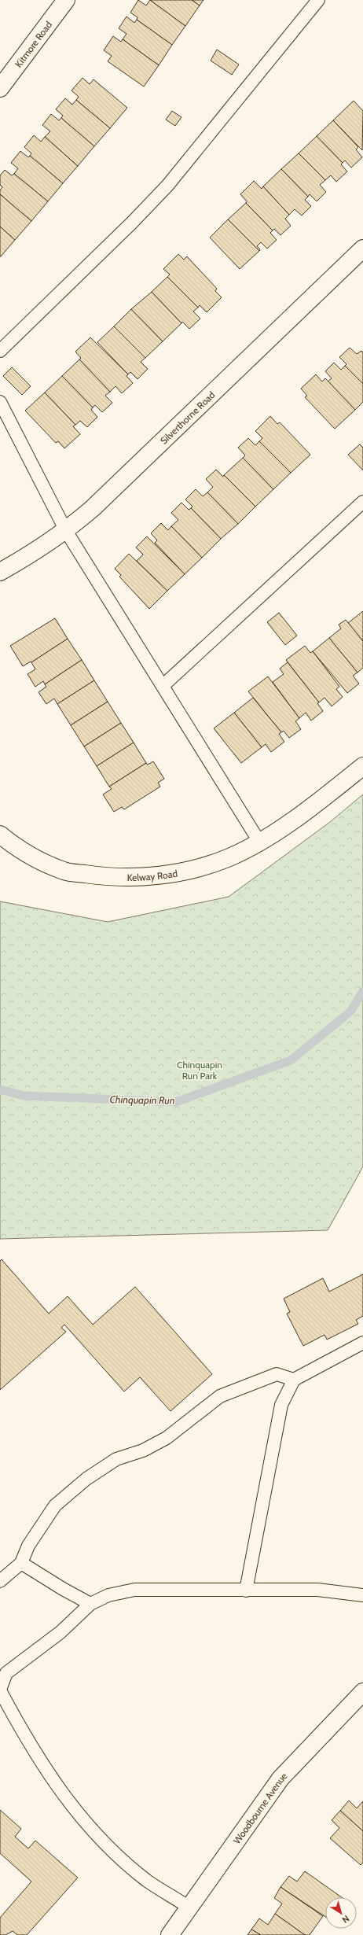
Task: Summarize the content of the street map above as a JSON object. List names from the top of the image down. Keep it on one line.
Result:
{"streets":{"street":["Kitmore Road","Silverthorne Road","Kelway Road","Woodbourne Avenue"]},"water":["Chinquapin Run"],"parks":["Chinquapin Run Park"],"north":"bottom right"}
